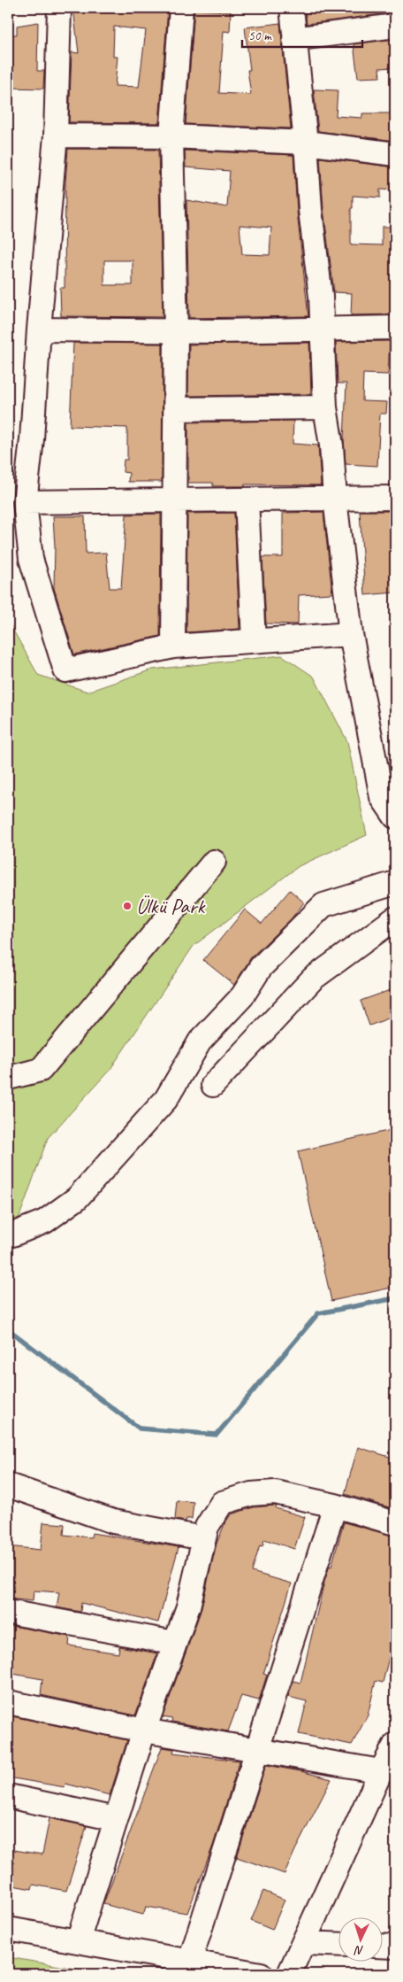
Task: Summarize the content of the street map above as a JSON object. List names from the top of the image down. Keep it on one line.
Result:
{"places":["Ülkü Park"],"scale_bar":"50 m","north":"bottom"}
